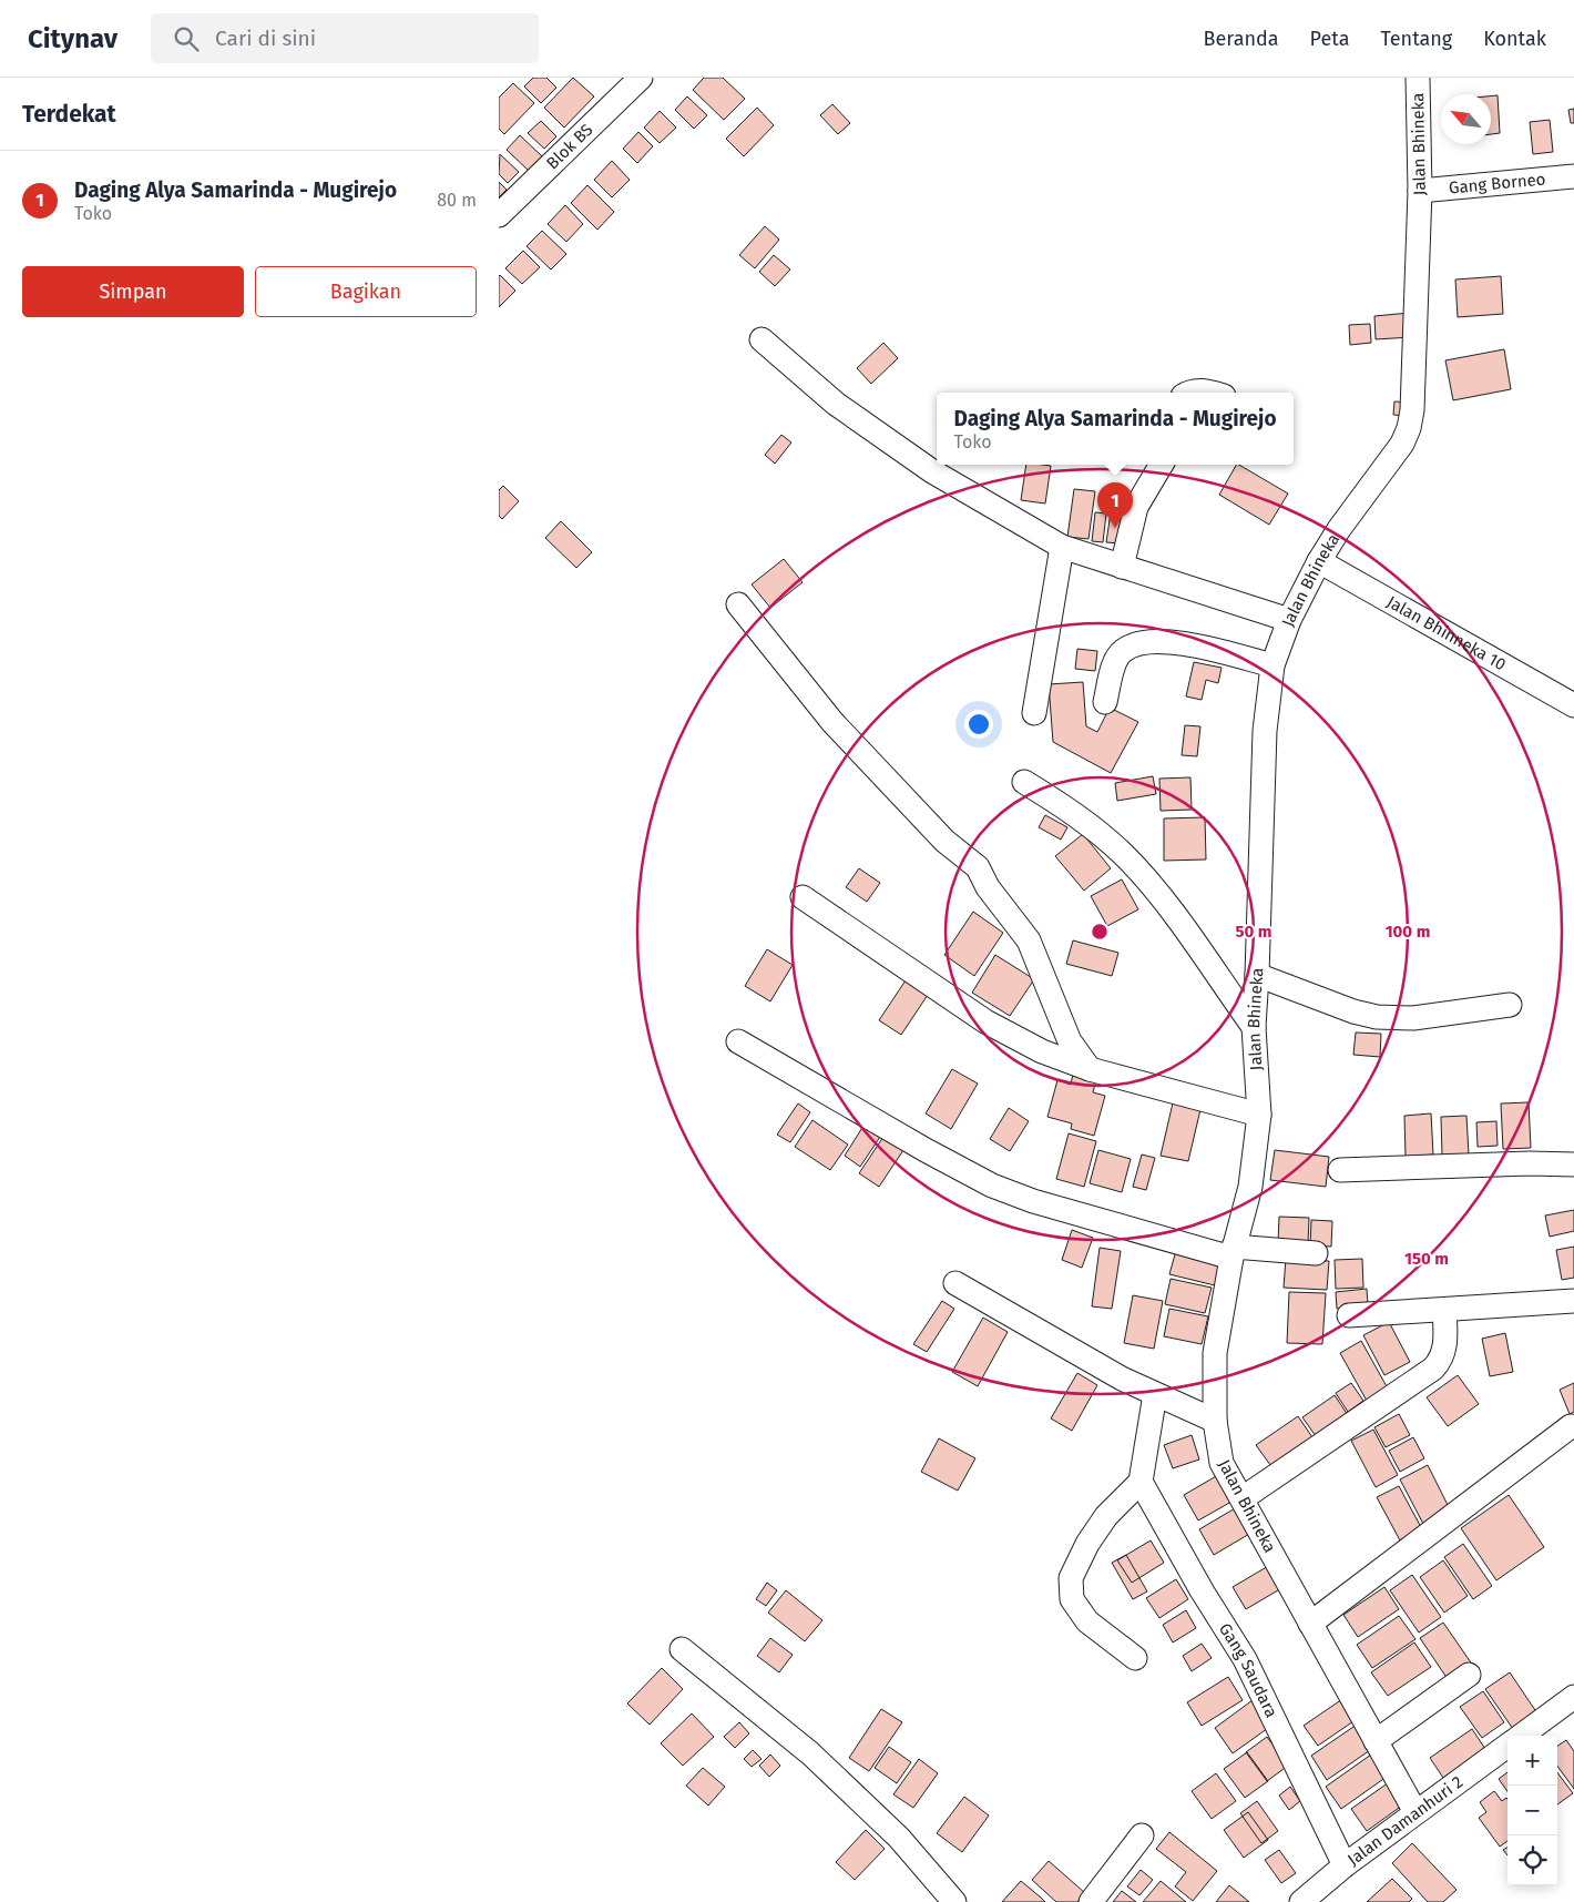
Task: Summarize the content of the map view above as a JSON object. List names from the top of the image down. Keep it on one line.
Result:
{"streets":{"street":["Jalan Bhineka","Blok BS","Gang Borneo","Jalan Bhinneka 10","Gang Saudara","Jalan Damanhuri 2"]},"crossings":[["Jalan Bhineka","Gang Borneo"],["Jalan Bhineka","Jalan Bhinneka 10"],["Jalan Bhineka","Jalan Damanhuri 2"],["Gang Saudara","Jalan Damanhuri 2"]],"north":"top left","page":{"header":"Citynav","search":"Cari di sini","nav":["Beranda","Peta","Tentang","Kontak"],"heading":"Terdekat","list":[{"mark":"1","name":"Daging Alya Samarinda - Mugirejo","note":"Toko","value":"80 m"}],"buttons":["Simpan","Bagikan"],"popup":["Daging Alya Samarinda - Mugirejo","Toko"],"pins":"1","map_buttons":["+","−"]},"rings":["50 m","100 m","150 m"]}
